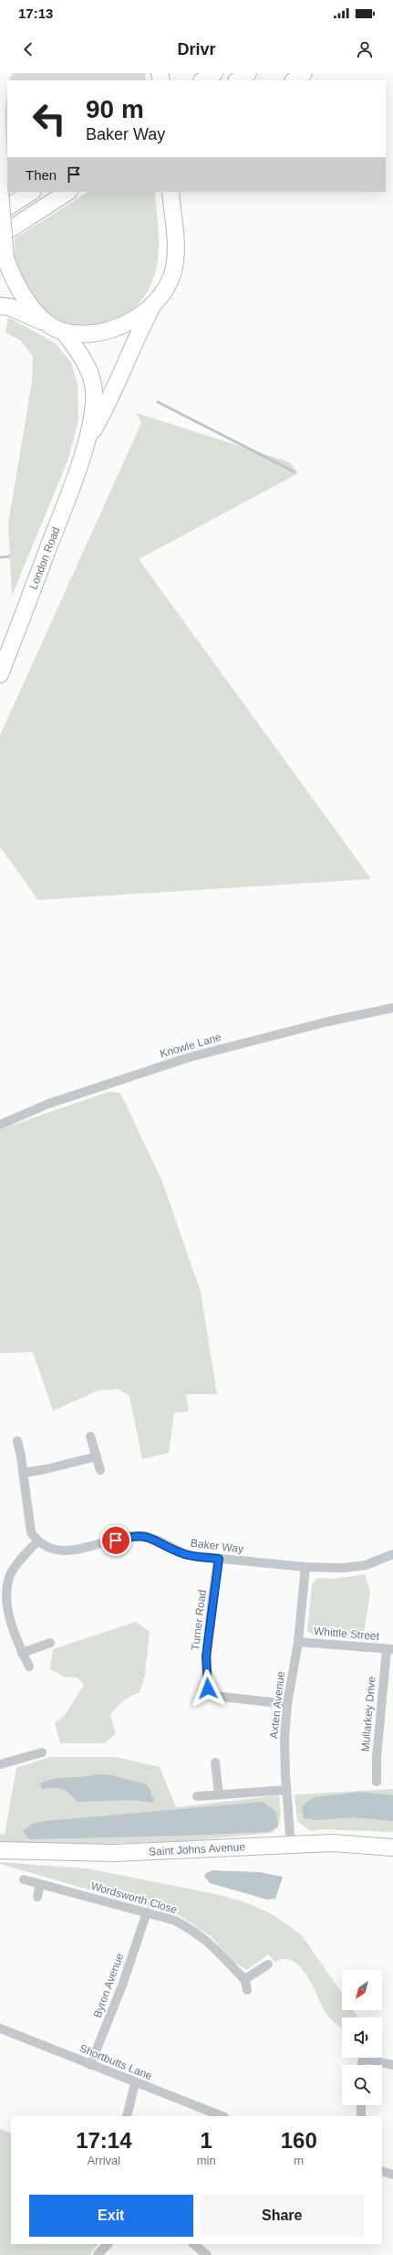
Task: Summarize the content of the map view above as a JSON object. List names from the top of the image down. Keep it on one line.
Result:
{"streets":{"highway":["London Road","Saint Johns Avenue"],"street":["Knowle Lane","Baker Way","Turner Road","Whittle Street","Axten Avenue","Mullarkey Drive","Wordsworth Close","Byron Avenue","Shortbutts Lane"]},"crossings":[["Baker Way","Turner Road"],["Baker Way","Axten Avenue"],["Turner Road","Axten Avenue"],["Whittle Street","Axten Avenue"],["Whittle Street","Mullarkey Drive"],["Axten Avenue","Saint Johns Avenue"],["Wordsworth Close","Byron Avenue"],["Byron Avenue","Shortbutts Lane"]],"north":"bottom left","page":{"status":"17:13","header":"Drivr","turn":["90 m","Baker Way"],"then":"Then","eta":["17:14","Arrival","1","min","160","m"],"buttons":["Exit","Share"]}}
